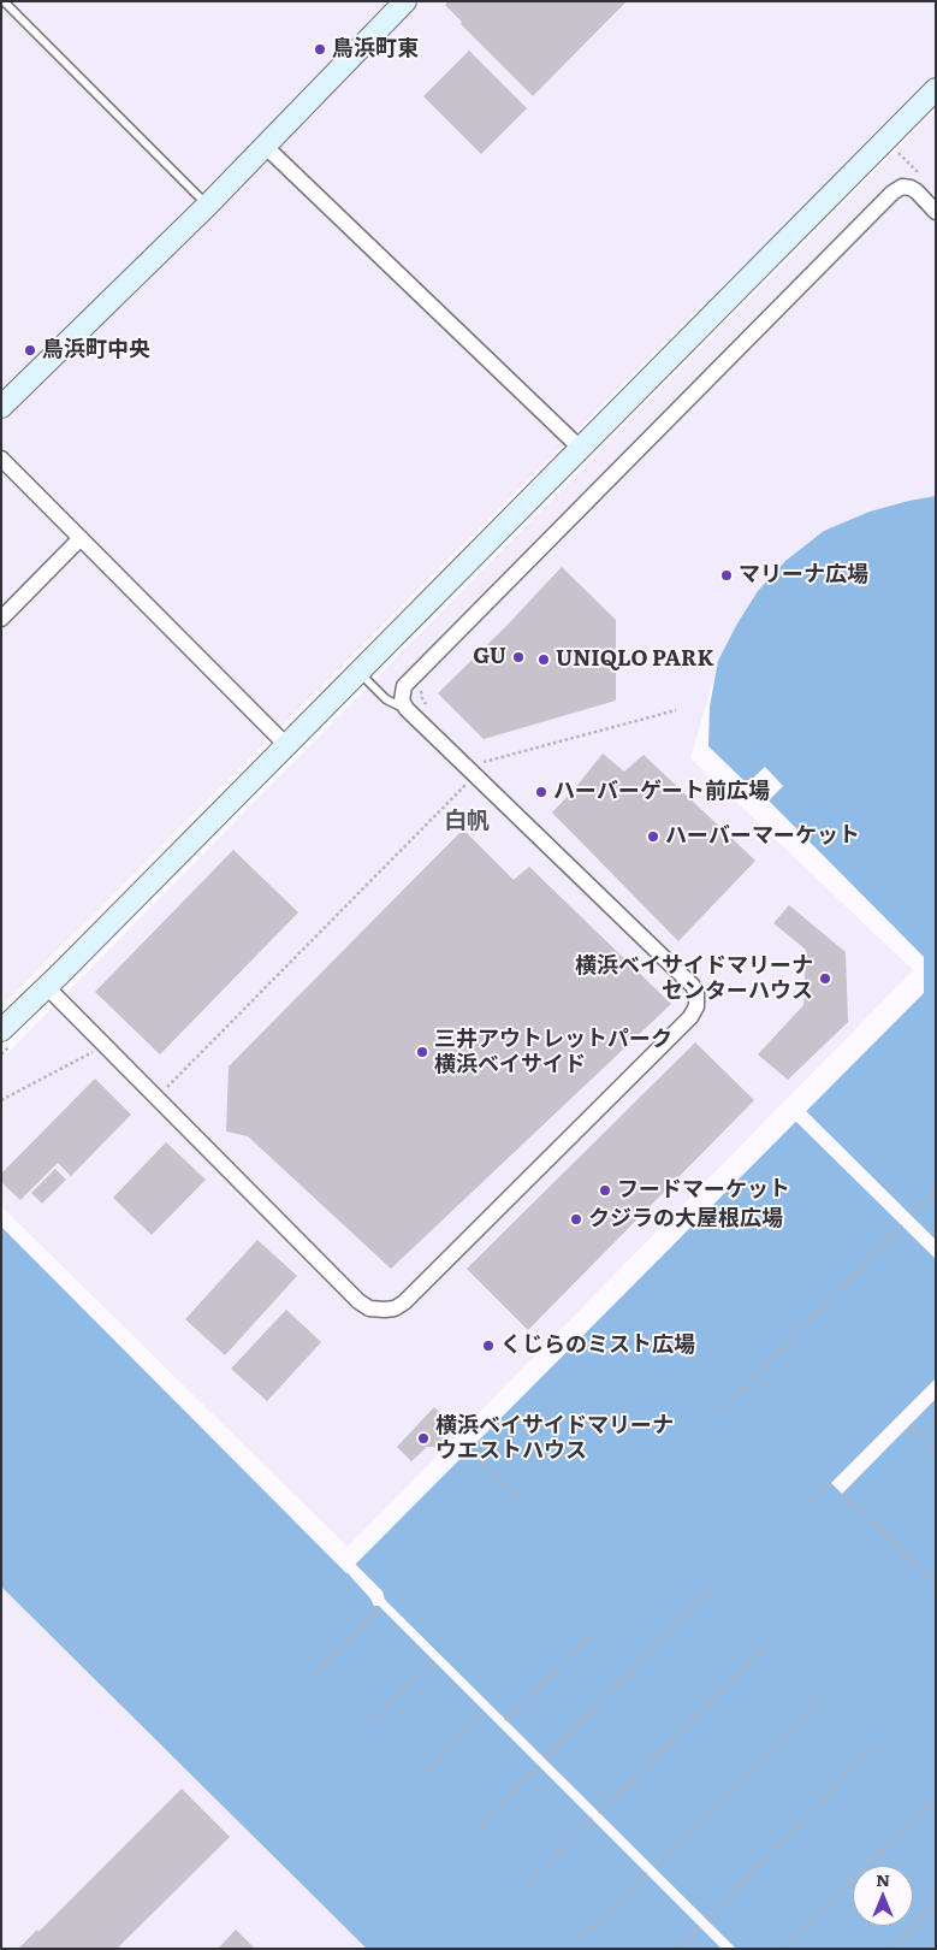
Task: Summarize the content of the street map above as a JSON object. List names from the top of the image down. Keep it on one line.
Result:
{"districts":["白帆"],"places":["鳥浜町東","鳥浜町中央","マリーナ広場","GU","UNIQLO PARK","ハーバーゲート前広場","ハーバーマーケット","横浜ベイサイドマリーナ センターハウス","三井アウトレットパーク 横浜ベイサイド","フードマーケット","クジラの大屋根広場","くじらのミスト広場","横浜ベイサイドマリーナ ウエストハウス"],"north":"top"}
